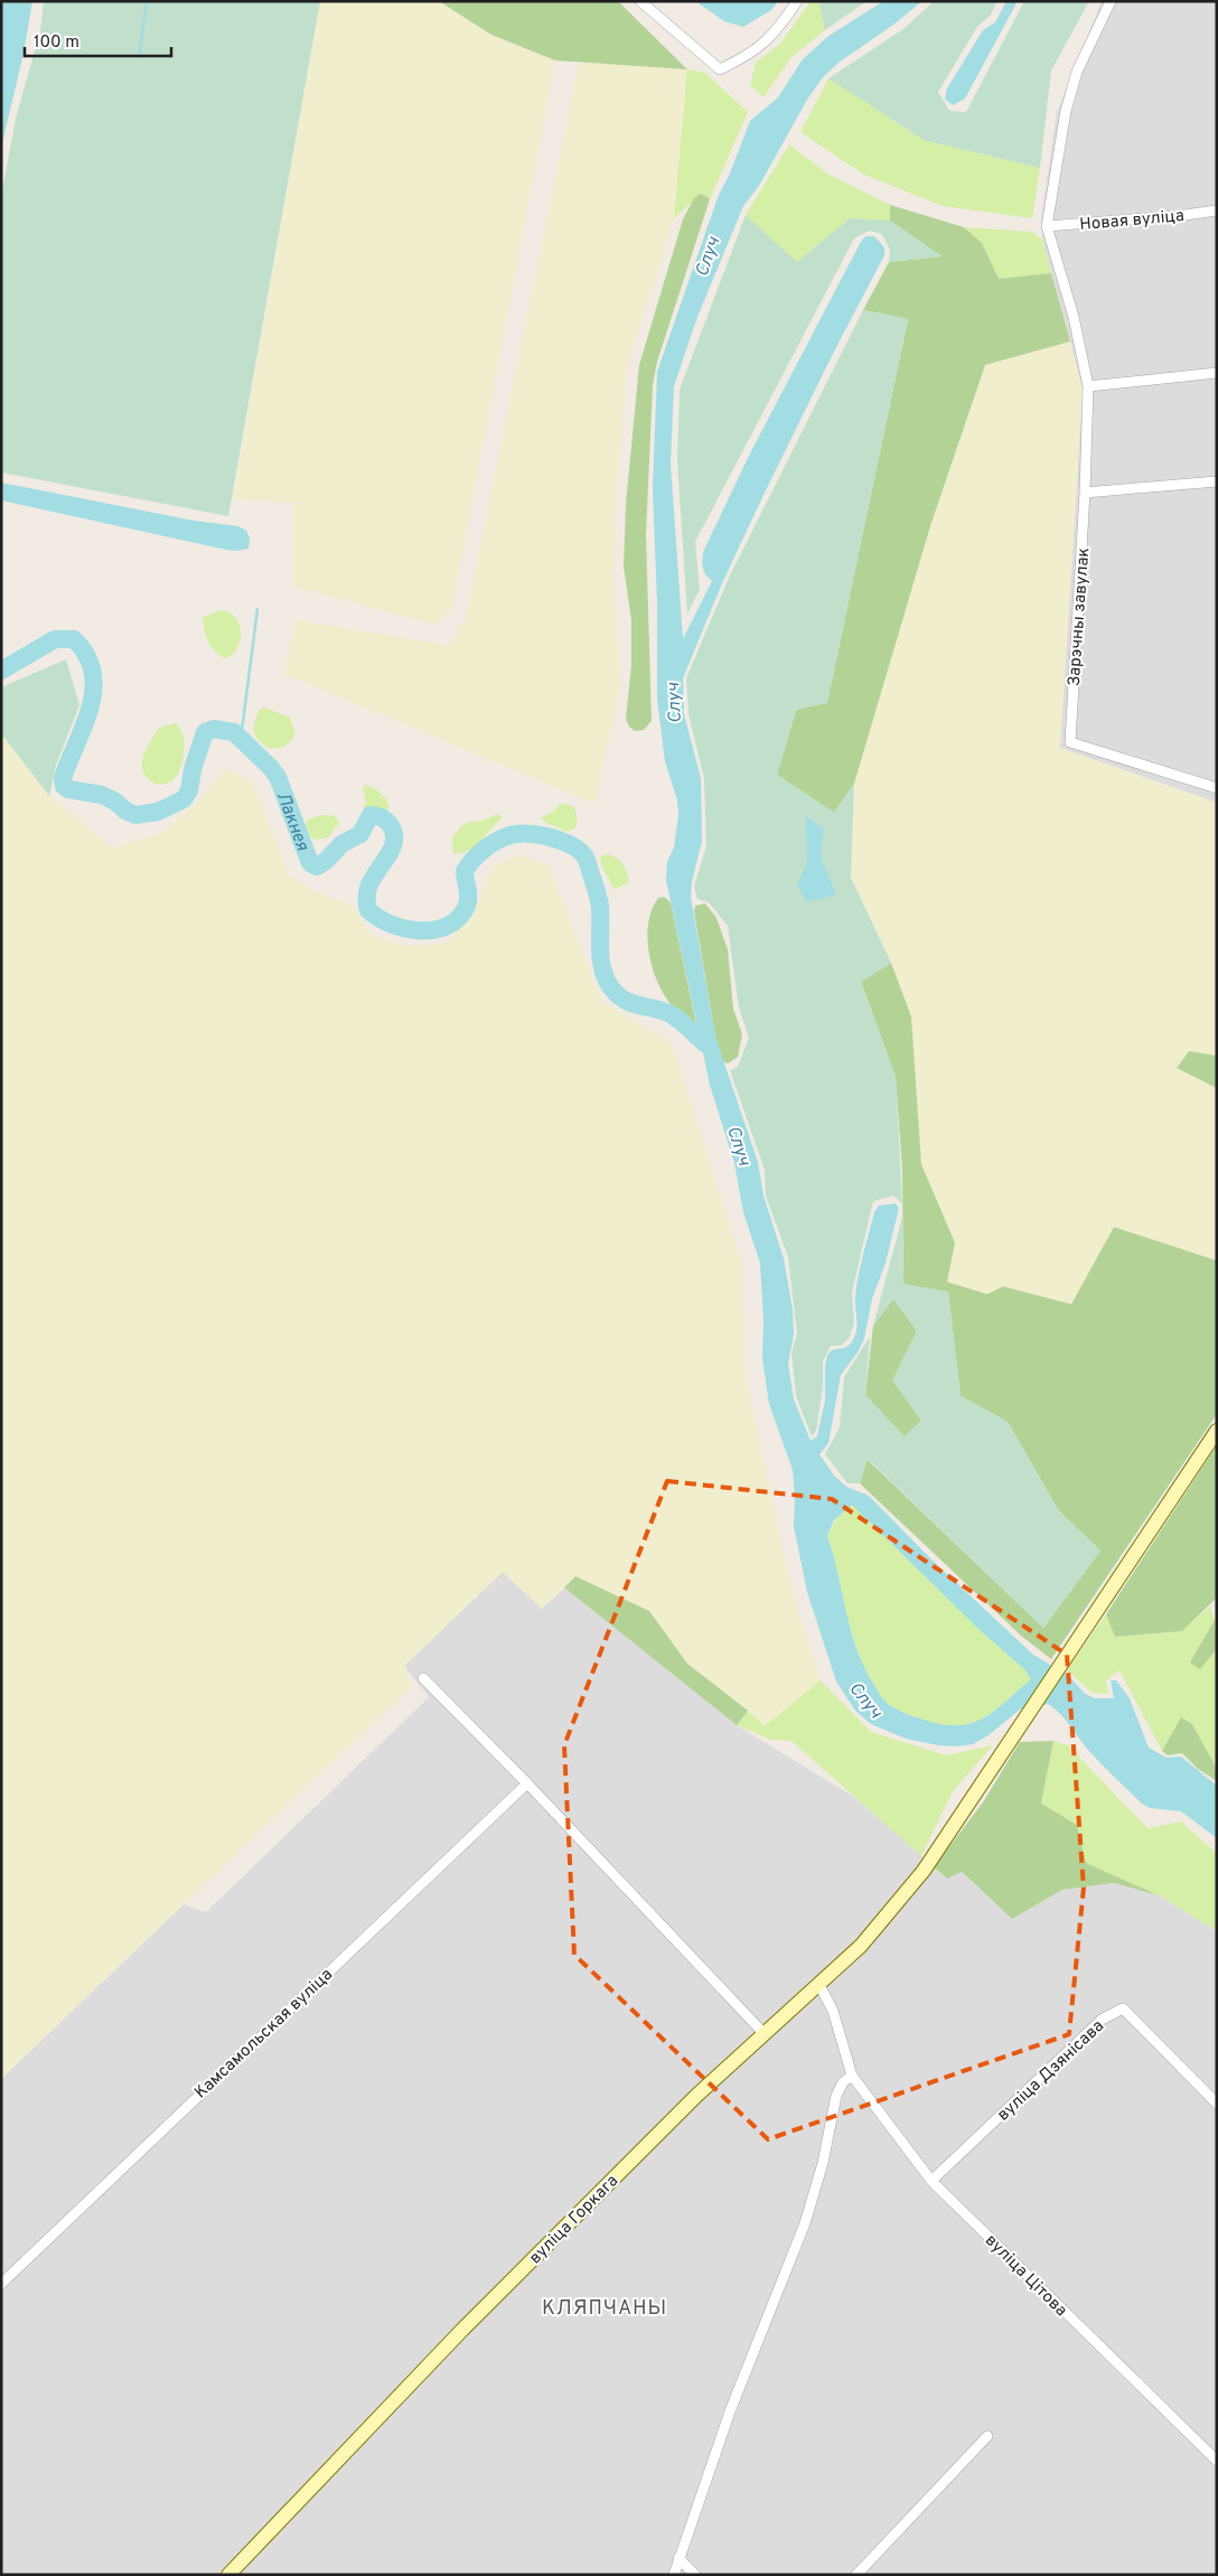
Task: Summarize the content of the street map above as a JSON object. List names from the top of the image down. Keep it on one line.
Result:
{"streets":{"main road":["вуліца Горкага"],"street":["Новая вуліца","Зарэчны завулак","Камсамольская вуліца","вуліца Дзянісава","вуліца Цітова"]},"crossings":[["Новая вуліца","Зарэчны завулак"],["вуліца Дзянісава","вуліца Цітова"],["вуліца Горкага","вуліца Цітова"]],"districts":["КЛЯПЧАНЫ"],"water":["Случ","Лакнея"],"scale_bar":"100 m"}
